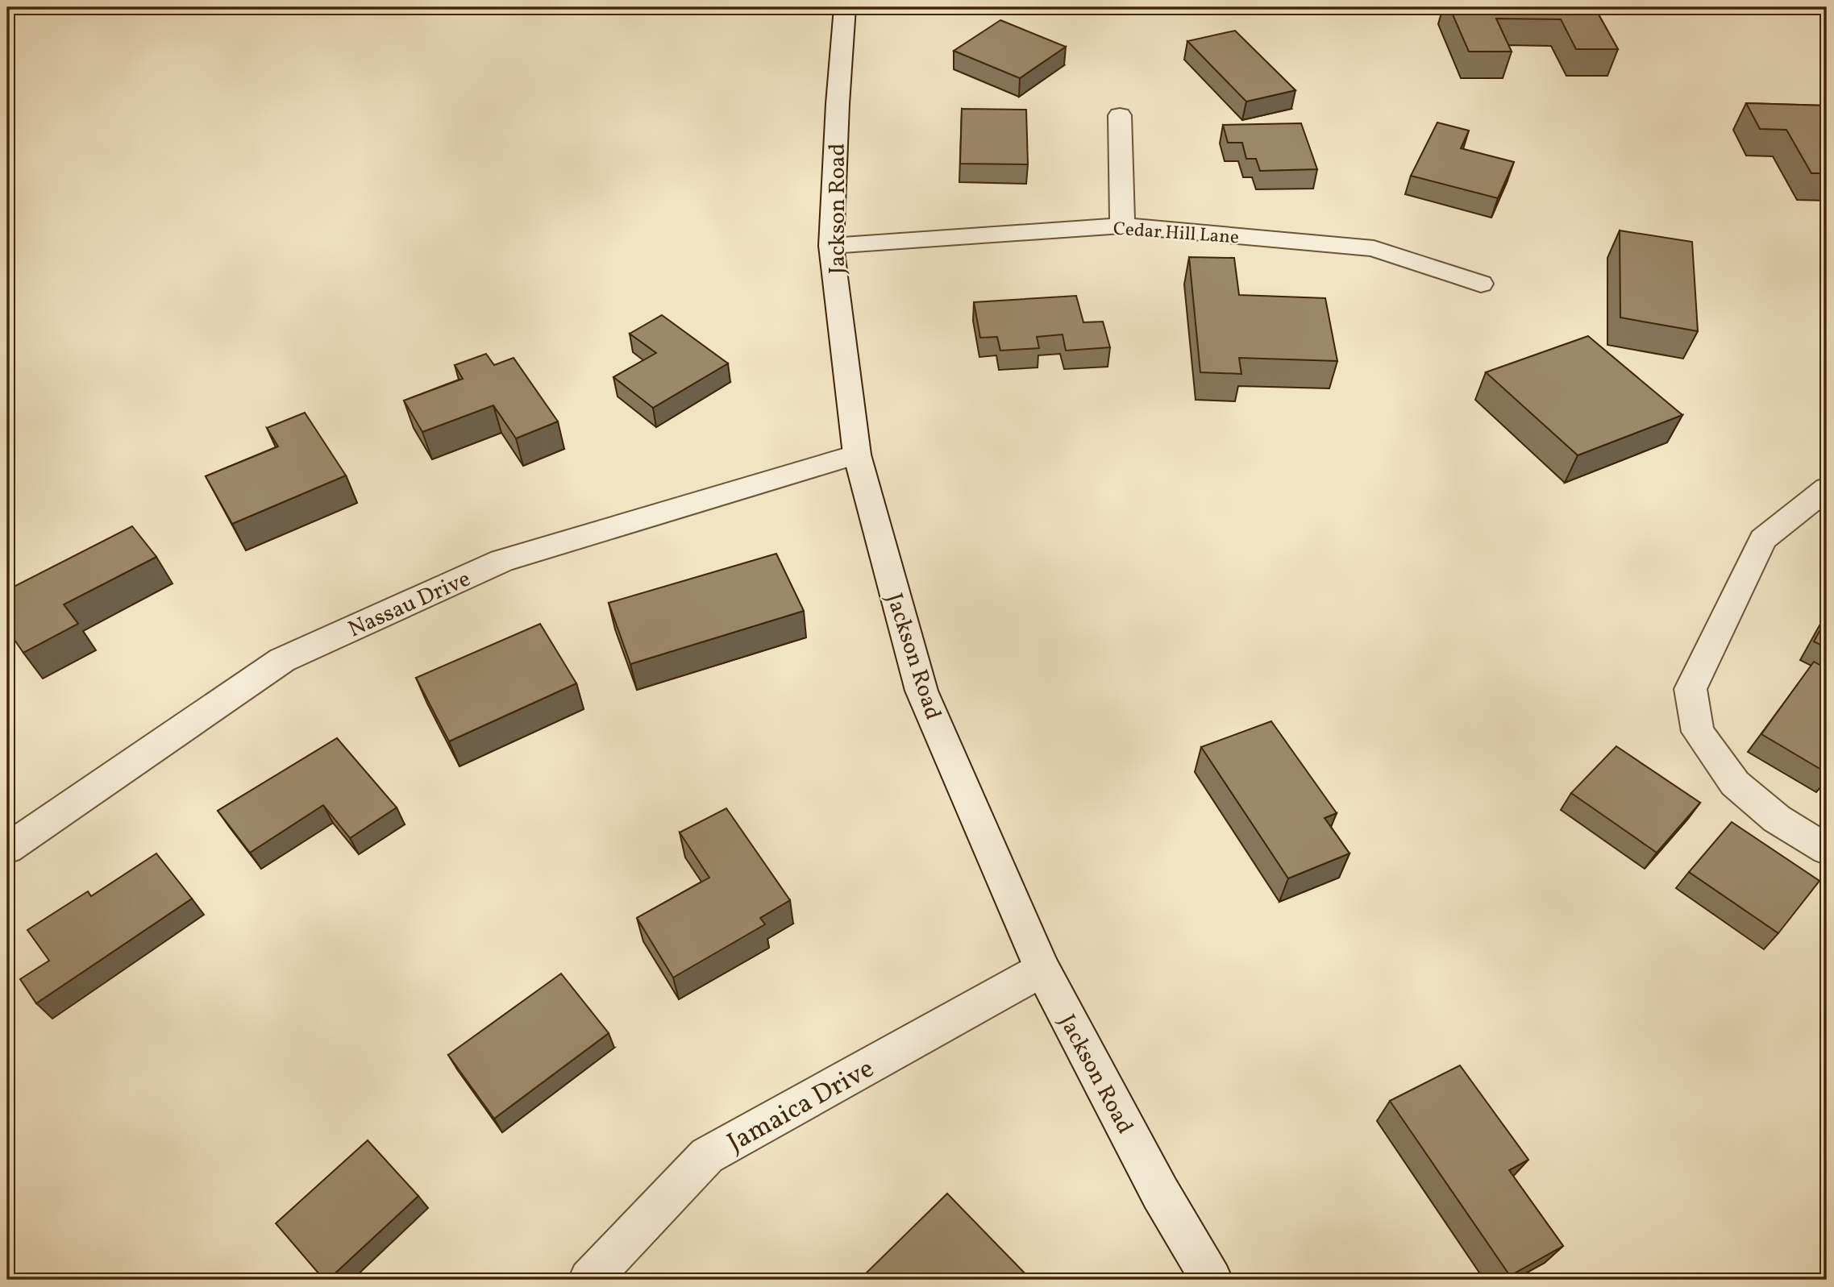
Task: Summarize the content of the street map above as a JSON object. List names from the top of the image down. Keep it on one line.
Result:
{"streets":{"street":["Jackson Road","Cedar Hill Lane","Nassau Drive","Jamaica Drive"]},"crossings":[["Jackson Road","Cedar Hill Lane"],["Jackson Road","Nassau Drive"],["Jackson Road","Jamaica Drive"]]}
